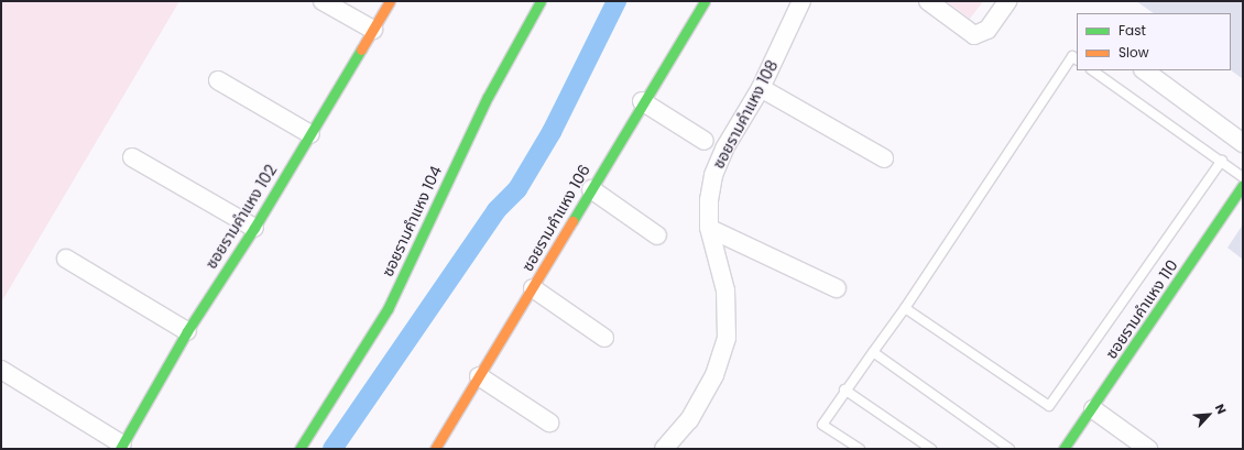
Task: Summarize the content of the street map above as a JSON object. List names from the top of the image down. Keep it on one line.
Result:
{"streets":{"street":["ซอยรามคำแหง 108","ซอยรามคําแหง 102","ซอยรามคําแหง 106","ซอยรามคําแหง 104","ซอยรามคำแหง 110"]},"legend":["Fast","Slow"],"north":"top right"}
